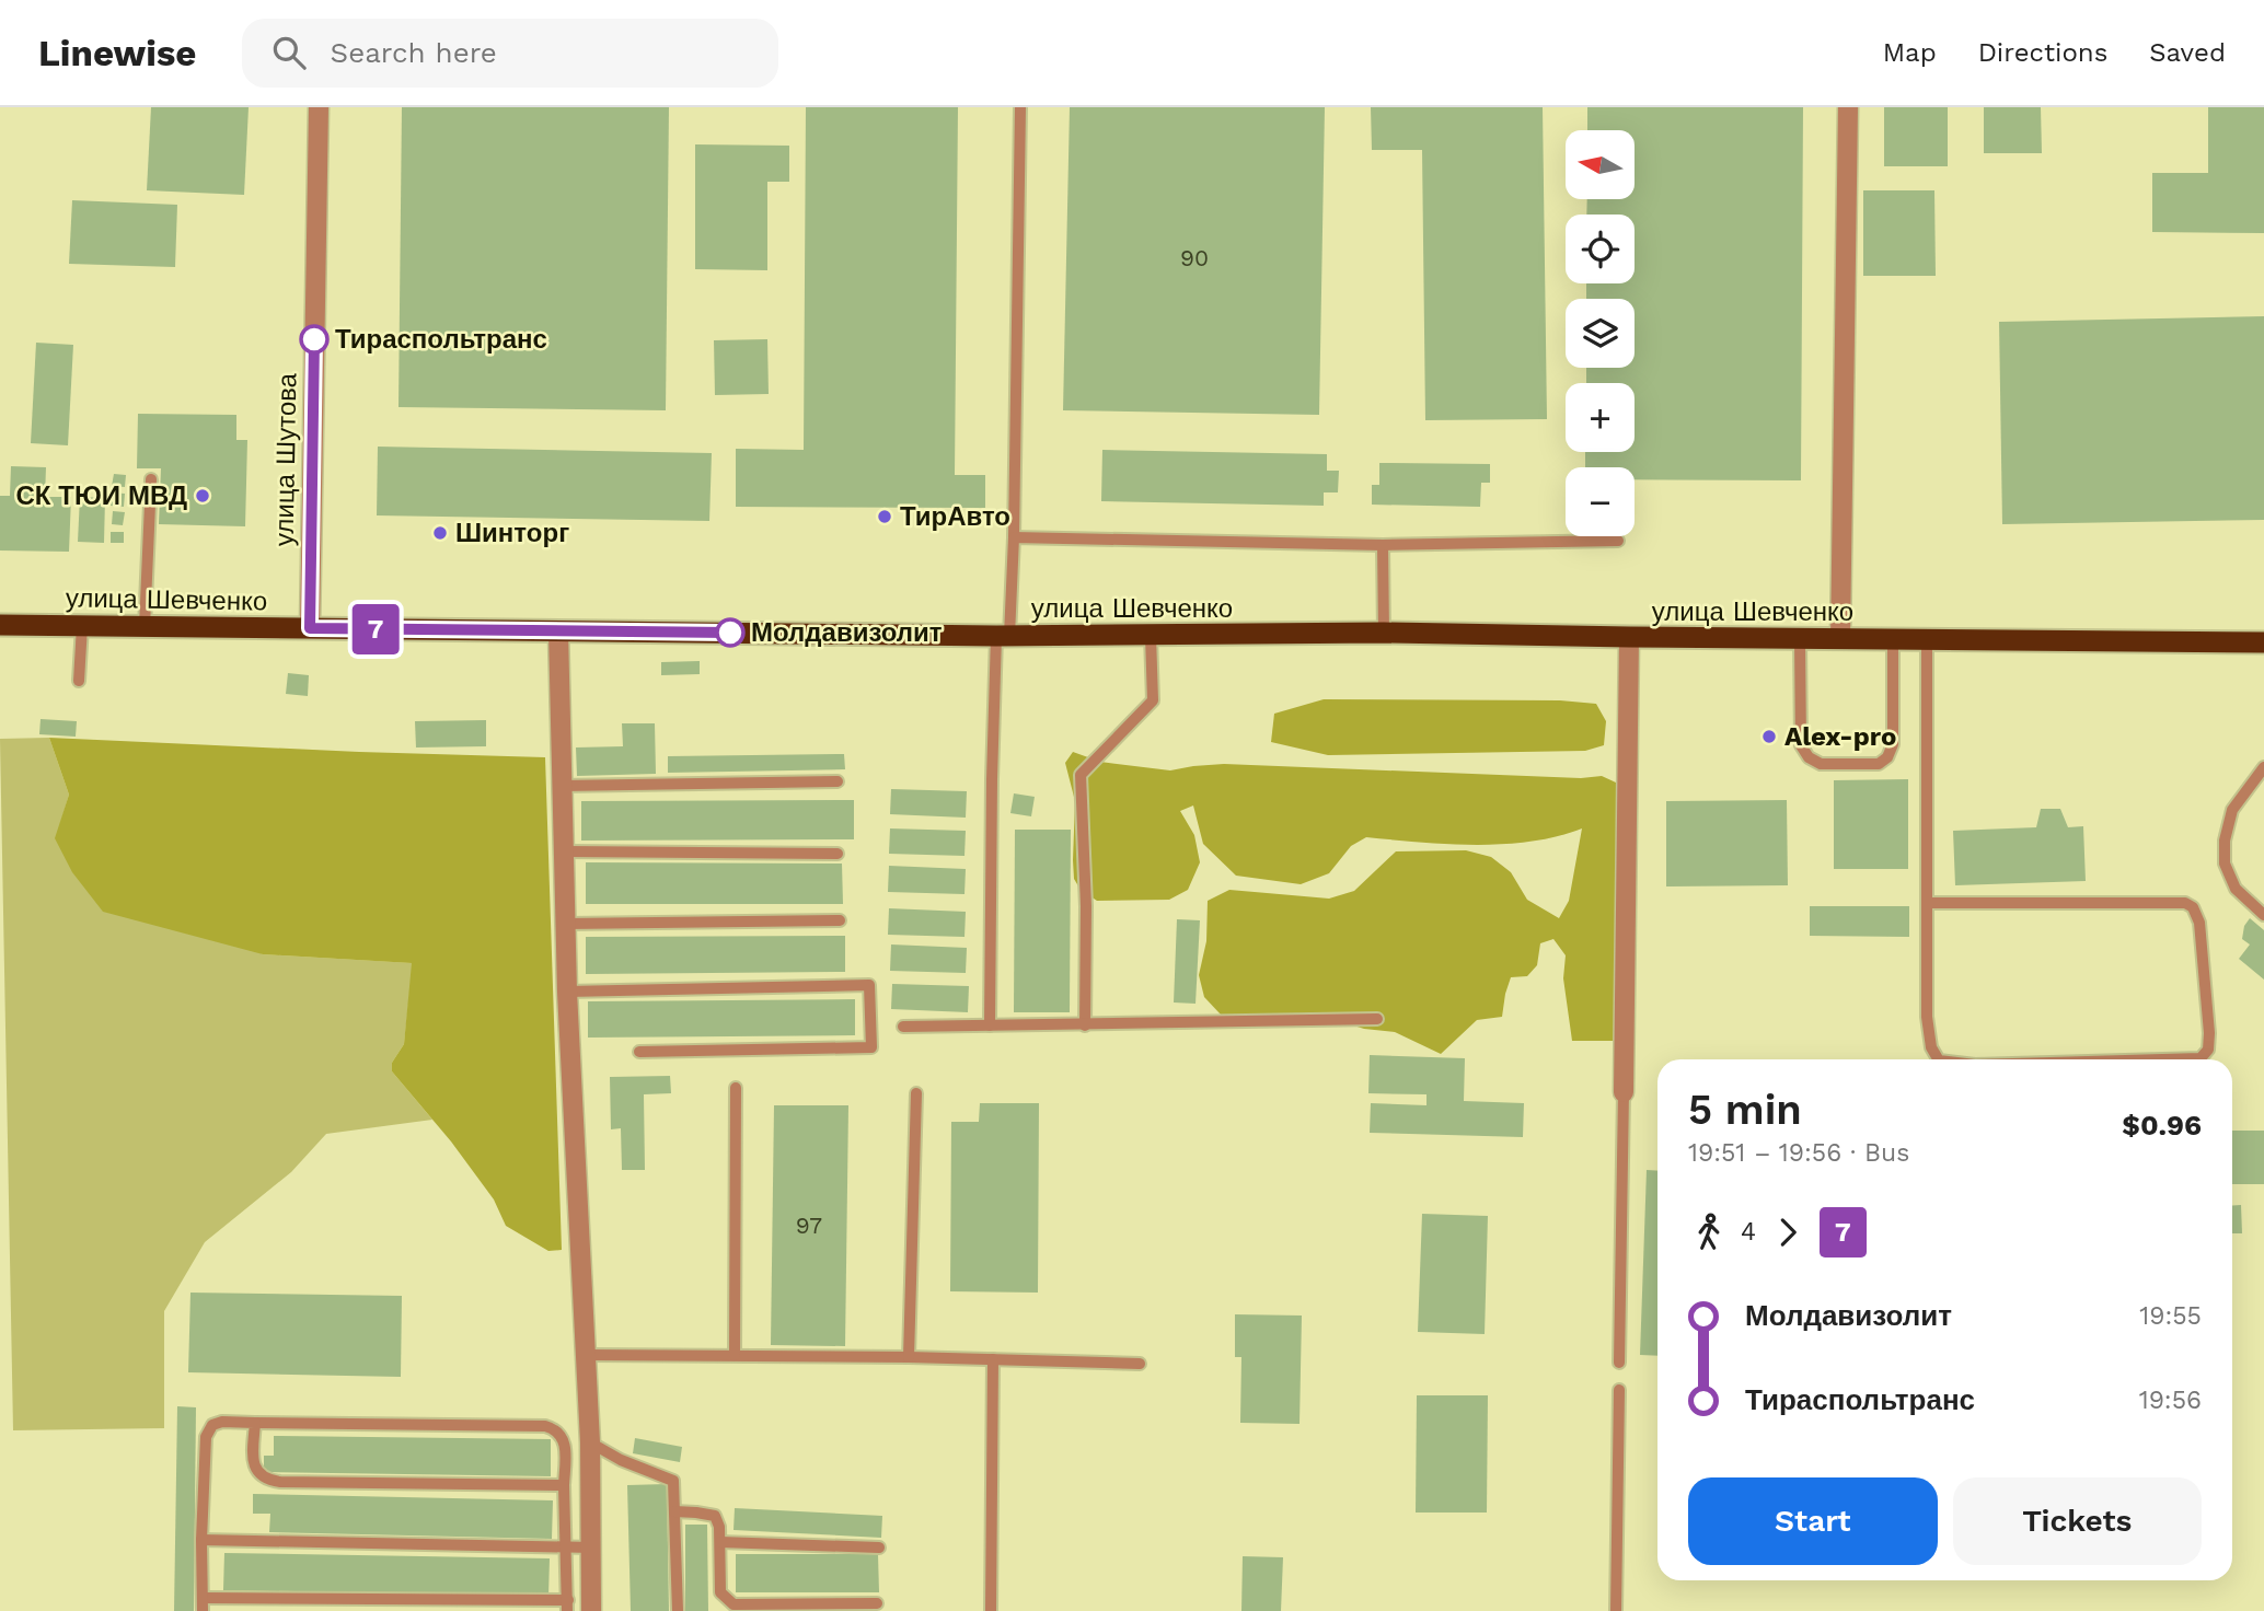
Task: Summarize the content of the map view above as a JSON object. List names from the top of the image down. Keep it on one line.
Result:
{"streets":{"highway":["улица Шевченко"],"street":["улица Шутова"]},"crossings":[["улица Шутова","улица Шевченко"]],"places":["Тираспольтранс","СК ТЮИ МВД","ТирАвто","Шинторг","Молдавизолит","Alex-pro"],"lines":["bus line 7"],"house_numbers":["90","97"],"north":"left","page":{"header":"Linewise","search":"Search here","nav":["Map","Directions","Saved"],"on_map":"7","map_buttons":["+","−"],"heading":["5 min","19:51 – 19:56 · Bus","$0.96"],"legs":["4","7"],"list":[{"name":"Молдавизолит","value":"19:55"},{"name":"Тираспольтранс","value":"19:56"}],"buttons":["Start","Tickets"]}}
